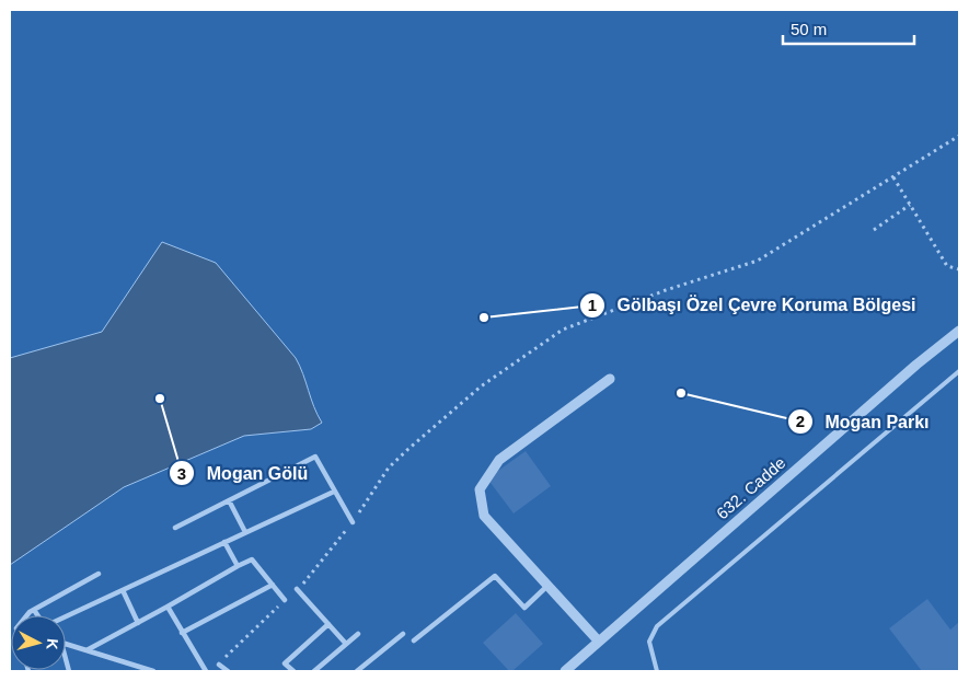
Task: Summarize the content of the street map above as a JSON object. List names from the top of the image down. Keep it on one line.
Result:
{"streets":{"street":["632. Cadde"]},"places":["Gölbaşı Özel Çevre Koruma Bölgesi","Mogan Parkı","Mogan Gölü"],"scale_bar":"50 m","north":"right"}
